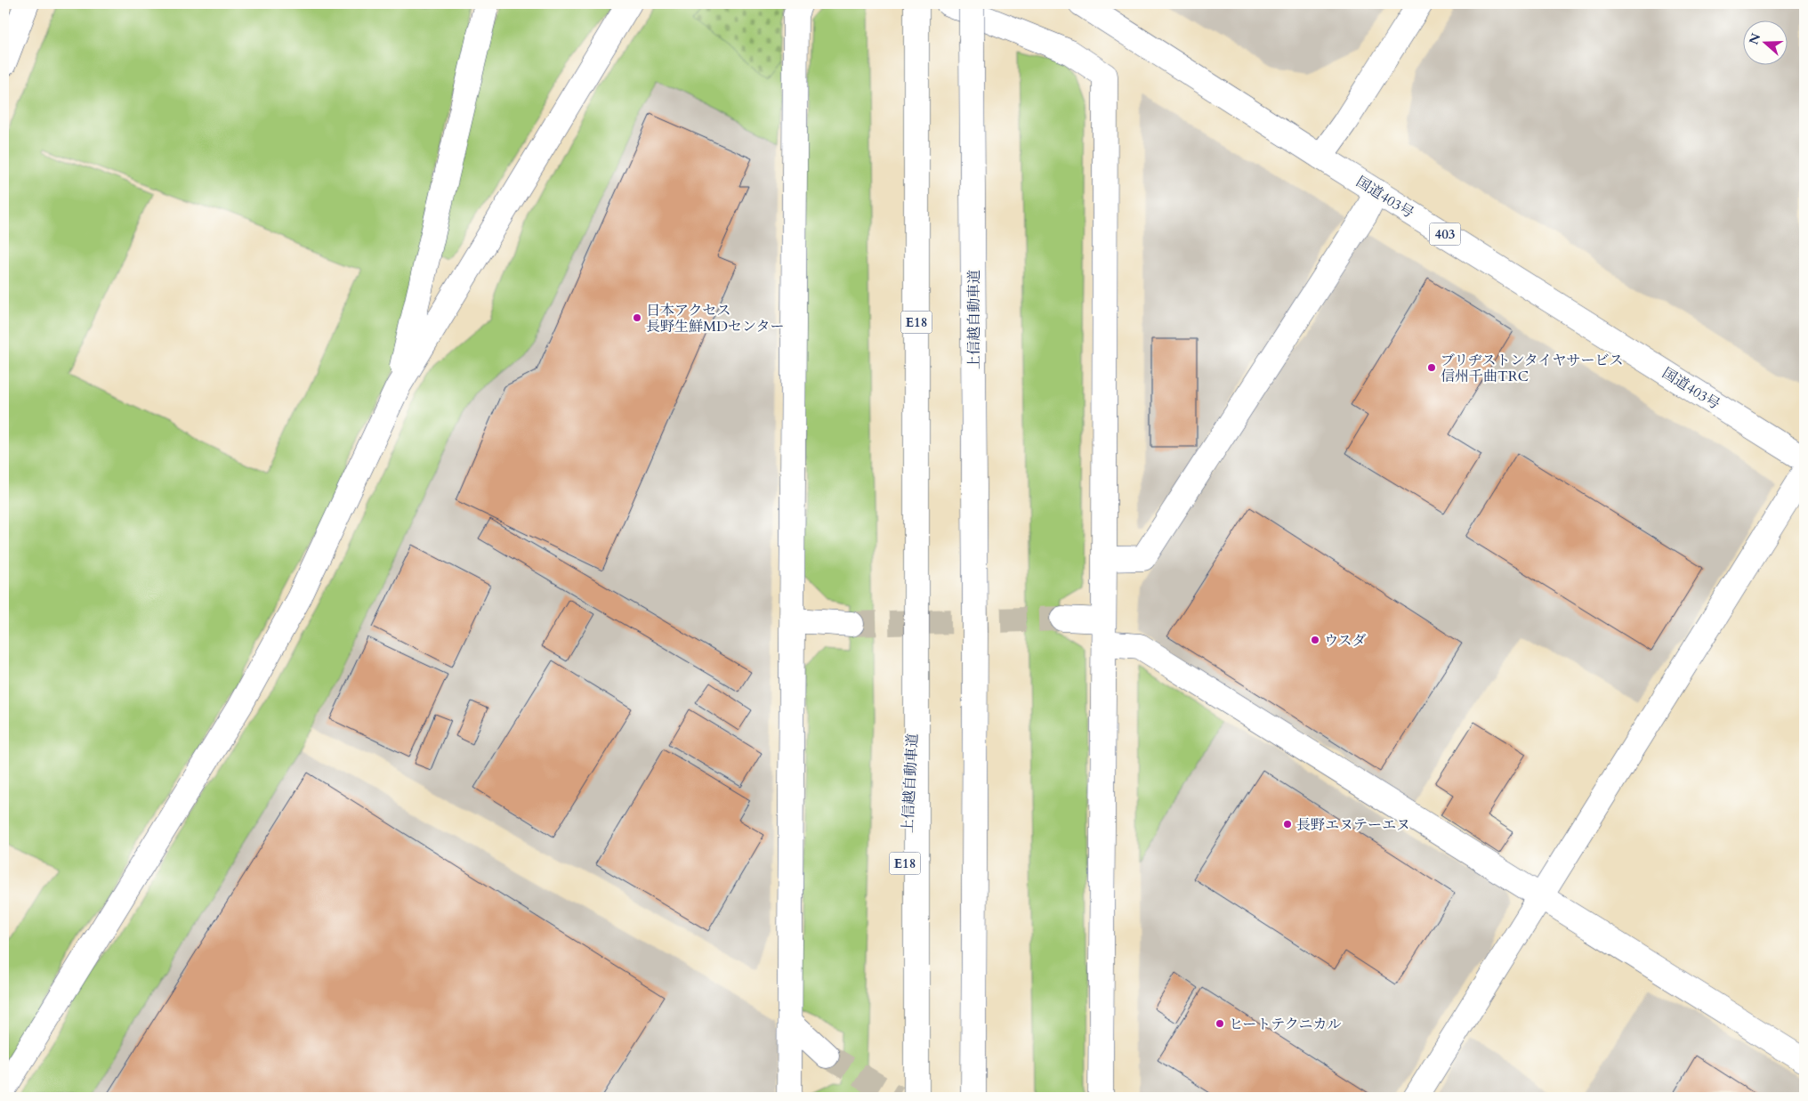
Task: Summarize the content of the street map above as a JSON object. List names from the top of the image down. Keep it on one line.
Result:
{"streets":{"main road":["国道403号","403","上信越自動車道","E18"]},"places":["日本アクセス 長野生鮮MDセンター","ブリヂストンタイヤサービス 信州千曲TRC","ウスダ","長野エヌテーエヌ","ヒートテクニカル"],"north":"left"}
